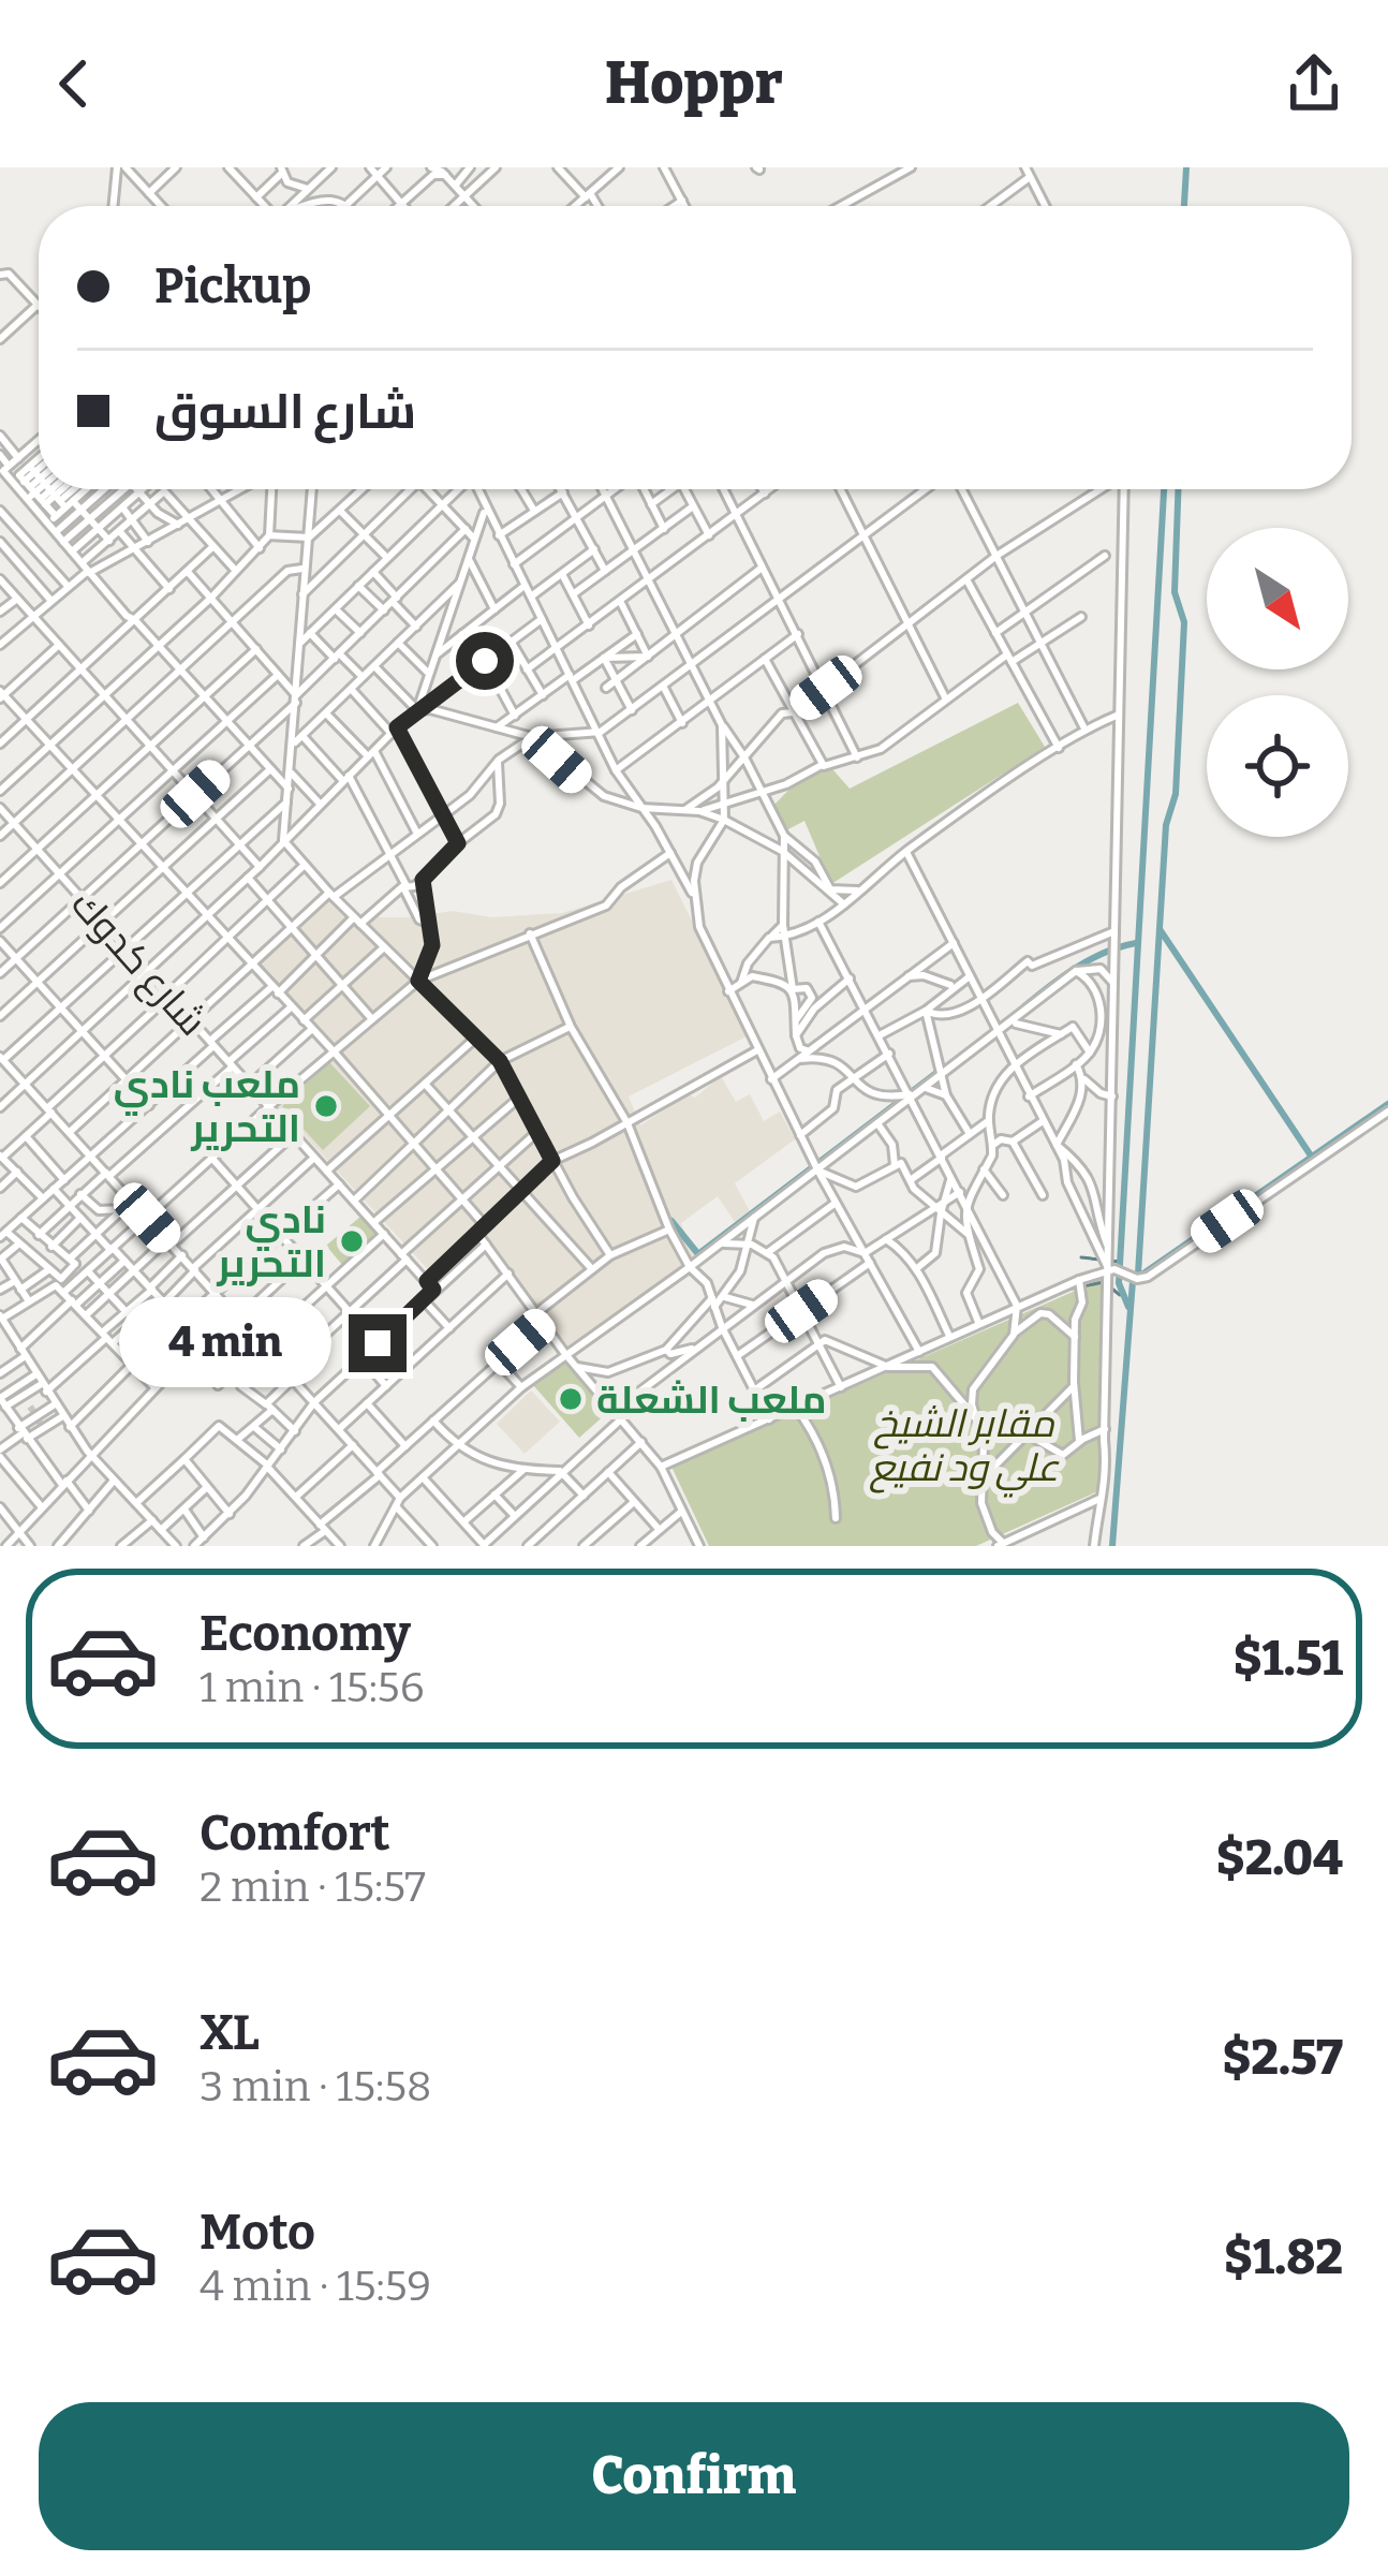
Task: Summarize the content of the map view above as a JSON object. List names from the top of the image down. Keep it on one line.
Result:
{"streets":{"street":["شارع كدوك"]},"parks":["مقابر الشيخ علي ود نفيع"],"places":["ملعب نادي التحرير","نادي التحرير","ملعب الشعلة"],"north":"bottom right","page":{"header":"Hoppr","banner":["Pickup","شارع السوق"],"bubble":"4 min","list":[{"name":"Economy","note":"1 min · 15:56","value":"$1.51"},{"name":"Comfort","note":"2 min · 15:57","value":"$2.04"},{"name":"XL","note":"3 min · 15:58","value":"$2.57"},{"name":"Moto","note":"4 min · 15:59","value":"$1.82"}],"buttons":"Confirm"}}
